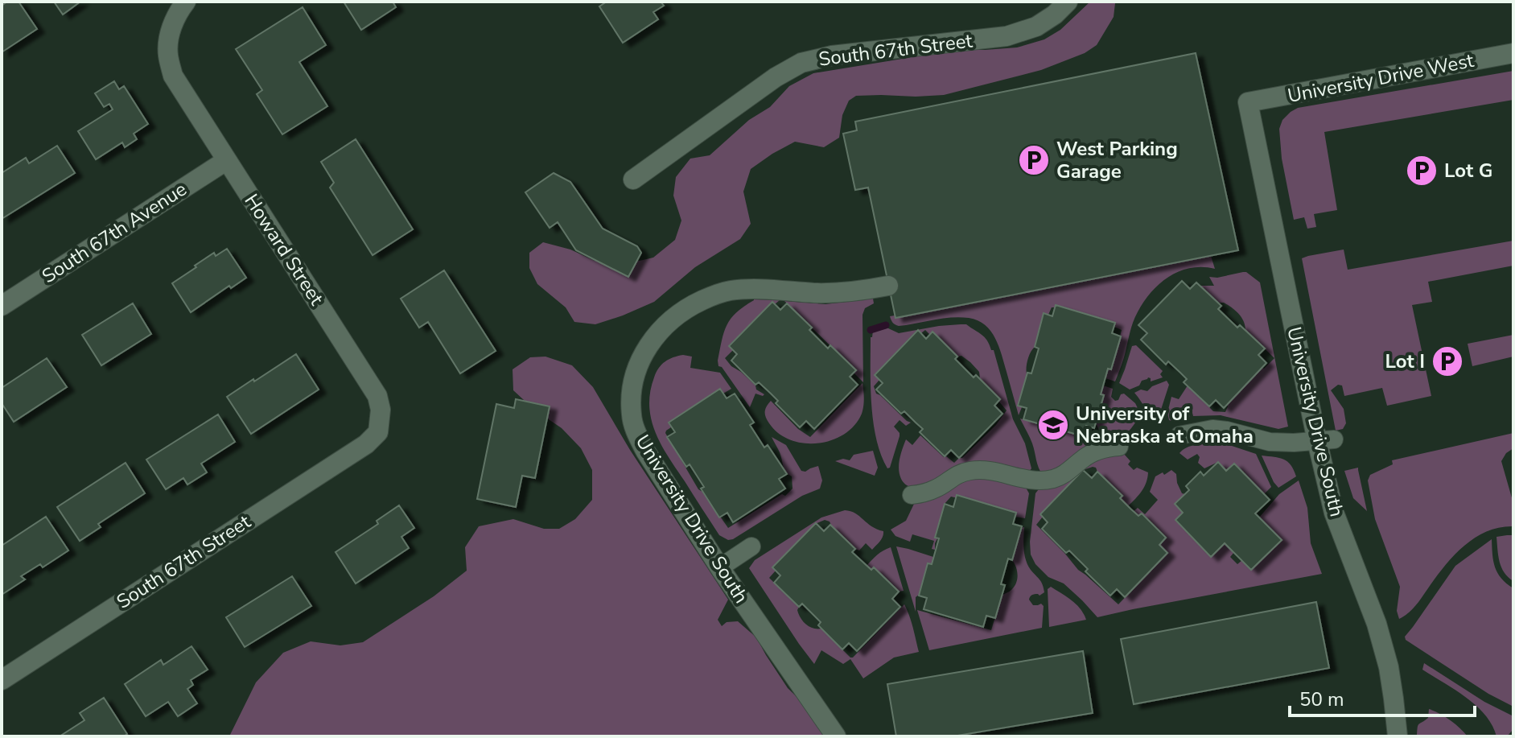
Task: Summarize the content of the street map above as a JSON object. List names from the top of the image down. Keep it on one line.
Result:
{"streets":{"street":["South 67th Street","University Drive West","South 67th Avenue","Howard Street","University Drive South"]},"crossings":[["South 67th Street","Howard Street"],["University Drive West","University Drive South"],["South 67th Avenue","Howard Street"]],"places":{"parking":["West Parking Garage","Lot G","Lot I"],"school or university":["University of Nebraska at Omaha"]},"scale_bar":"50 m"}
